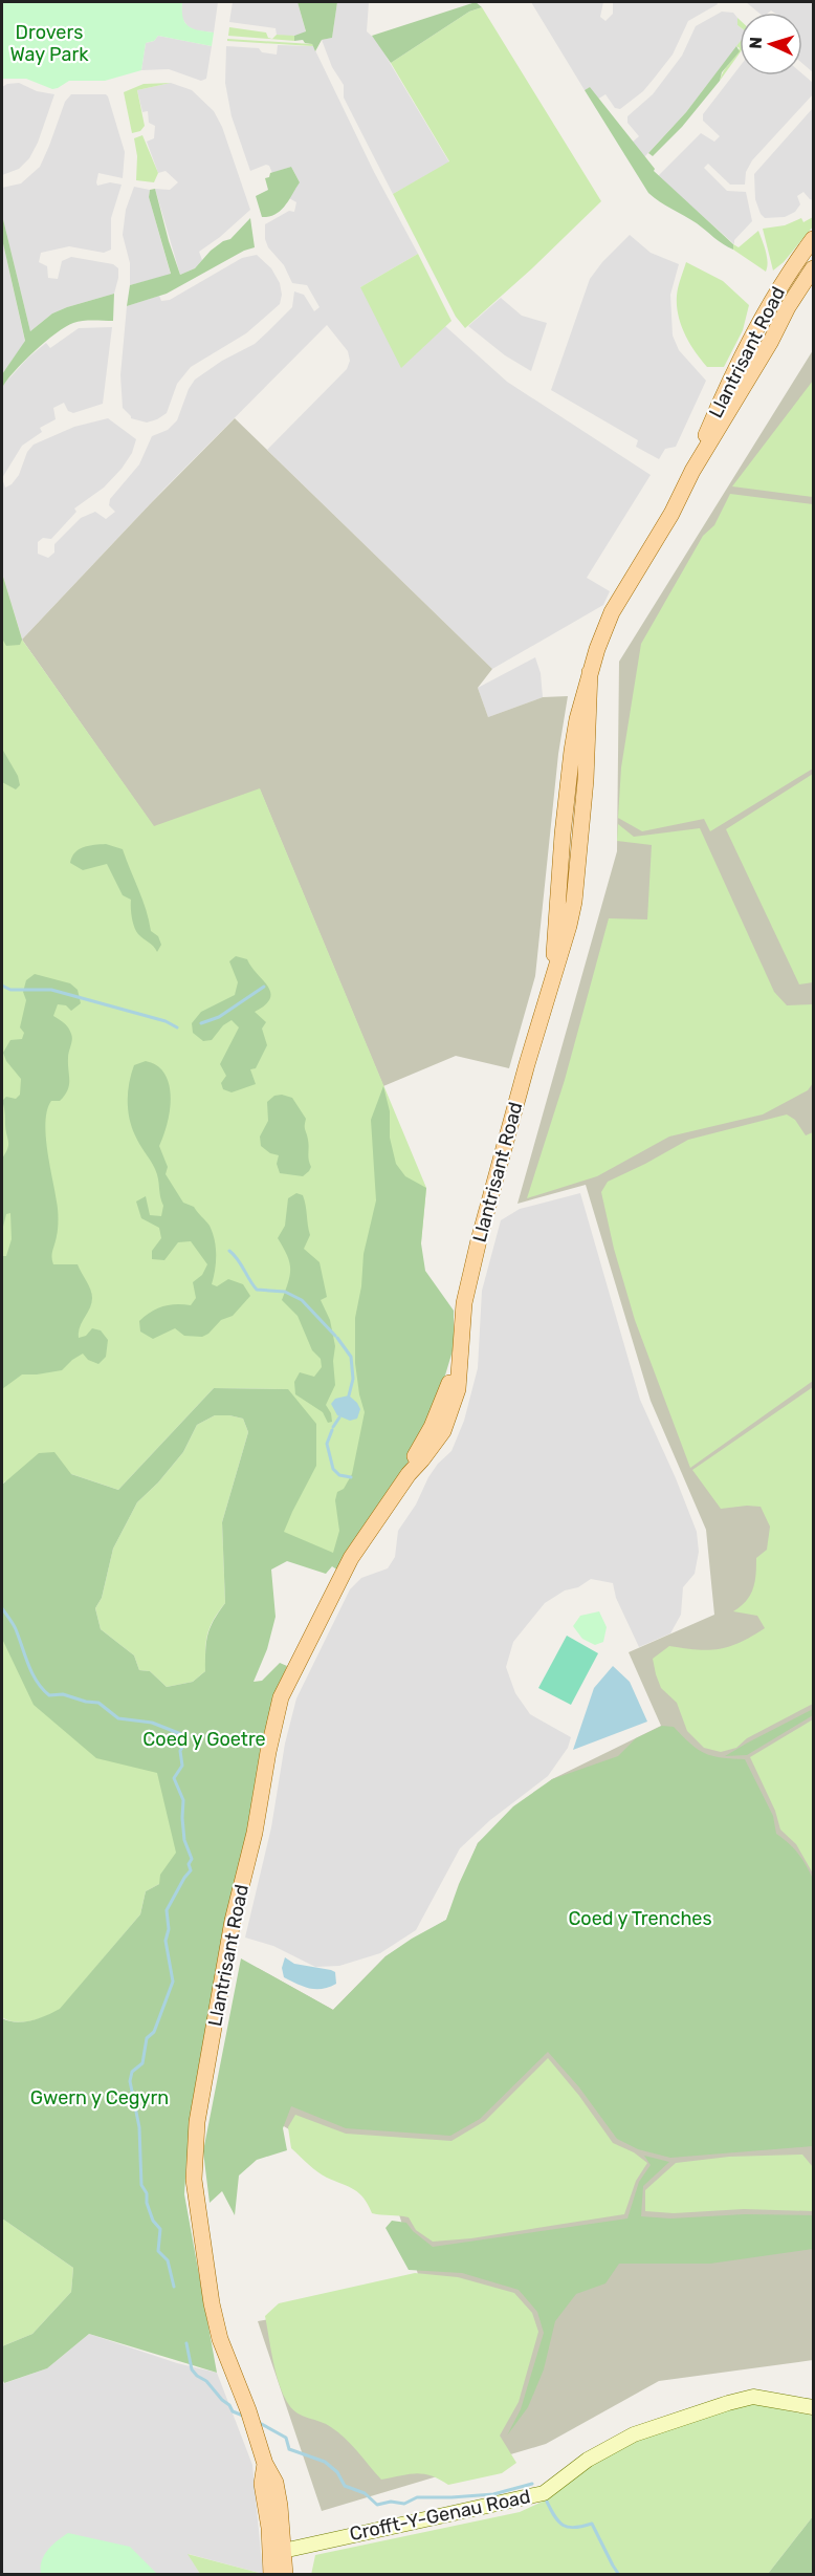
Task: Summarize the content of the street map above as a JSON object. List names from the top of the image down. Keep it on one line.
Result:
{"streets":{"main road":["Llantrisant Road"],"street":["Crofft-Y-Genau Road"]},"crossings":[["Llantrisant Road","Crofft-Y-Genau Road"]],"parks":["Drovers Way Park","Coed y Goetre","Coed y Trenches","Gwern y Cegyrn"],"north":"left"}
